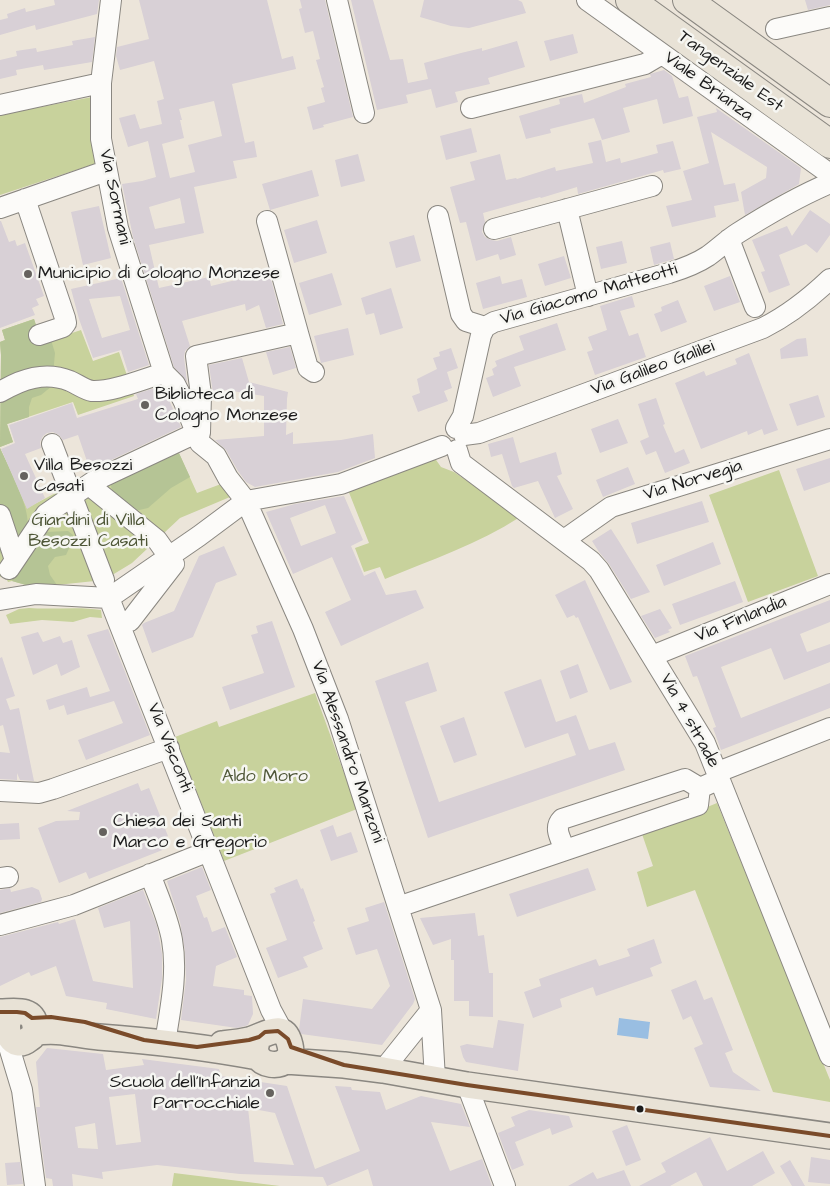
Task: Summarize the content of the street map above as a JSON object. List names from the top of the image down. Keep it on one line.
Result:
{"streets":{"highway":["Tangenziale Est"],"street":["Viale Brianza","Via Sormani","Via Giacomo Matteotti","Via Galileo Galilei","Via Norvegia","Via Finlandia","Via 4 strade","Via Visconti","Via Alessandro Manzoni"]},"crossings":[["Via Sormani","Via Alessandro Manzoni"],["Via Giacomo Matteotti","Via Galileo Galilei"],["Via Giacomo Matteotti","Via 4 strade"],["Via Galileo Galilei","Via 4 strade"],["Via Galileo Galilei","Via Alessandro Manzoni"],["Via Norvegia","Via 4 strade"],["Via Finlandia","Via 4 strade"]],"parks":["Giardini di Villa Besozzi Casati","Aldo Moro"],"places":["Municipio di Cologno Monzese","Biblioteca di Cologno Monzese","Villa Besozzi Casati","Chiesa dei Santi Marco e Gregorio","Scuola dell'Infanzia Parrocchiale"]}
